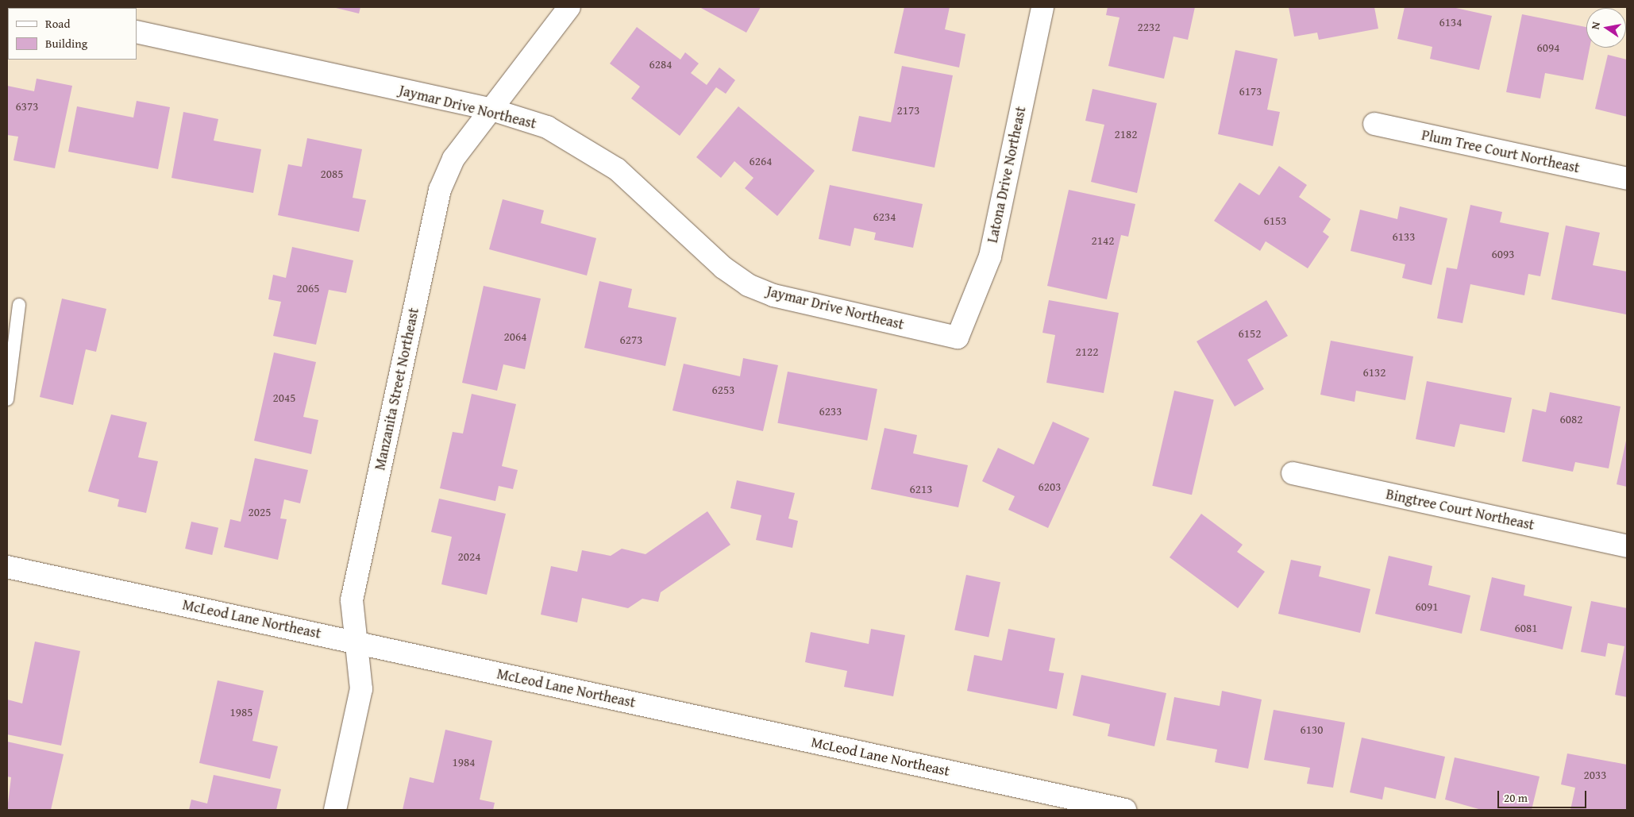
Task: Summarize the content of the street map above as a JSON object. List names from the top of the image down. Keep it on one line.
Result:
{"streets":{"street":["Jaymar Drive Northeast","Plum Tree Court Northeast","Latona Drive Northeast","Manzanita Street Northeast","Bingtree Court Northeast","McLeod Lane Northeast"]},"crossings":[["Jaymar Drive Northeast","Latona Drive Northeast"],["Jaymar Drive Northeast","Manzanita Street Northeast"],["Manzanita Street Northeast","McLeod Lane Northeast"]],"house_numbers":["6134","2232","6094","6284","6173","6373","2173","2182","6264","2085","6234","6153","6133","2142","6093","2065","6152","2064","6273","2122","6132","6253","2045","6233","6082","6203","6213","2025","2024","6091","6081","1985","6130","1984","2033"],"legend":["Road","Building"],"scale_bar":"20 m","north":"left"}
